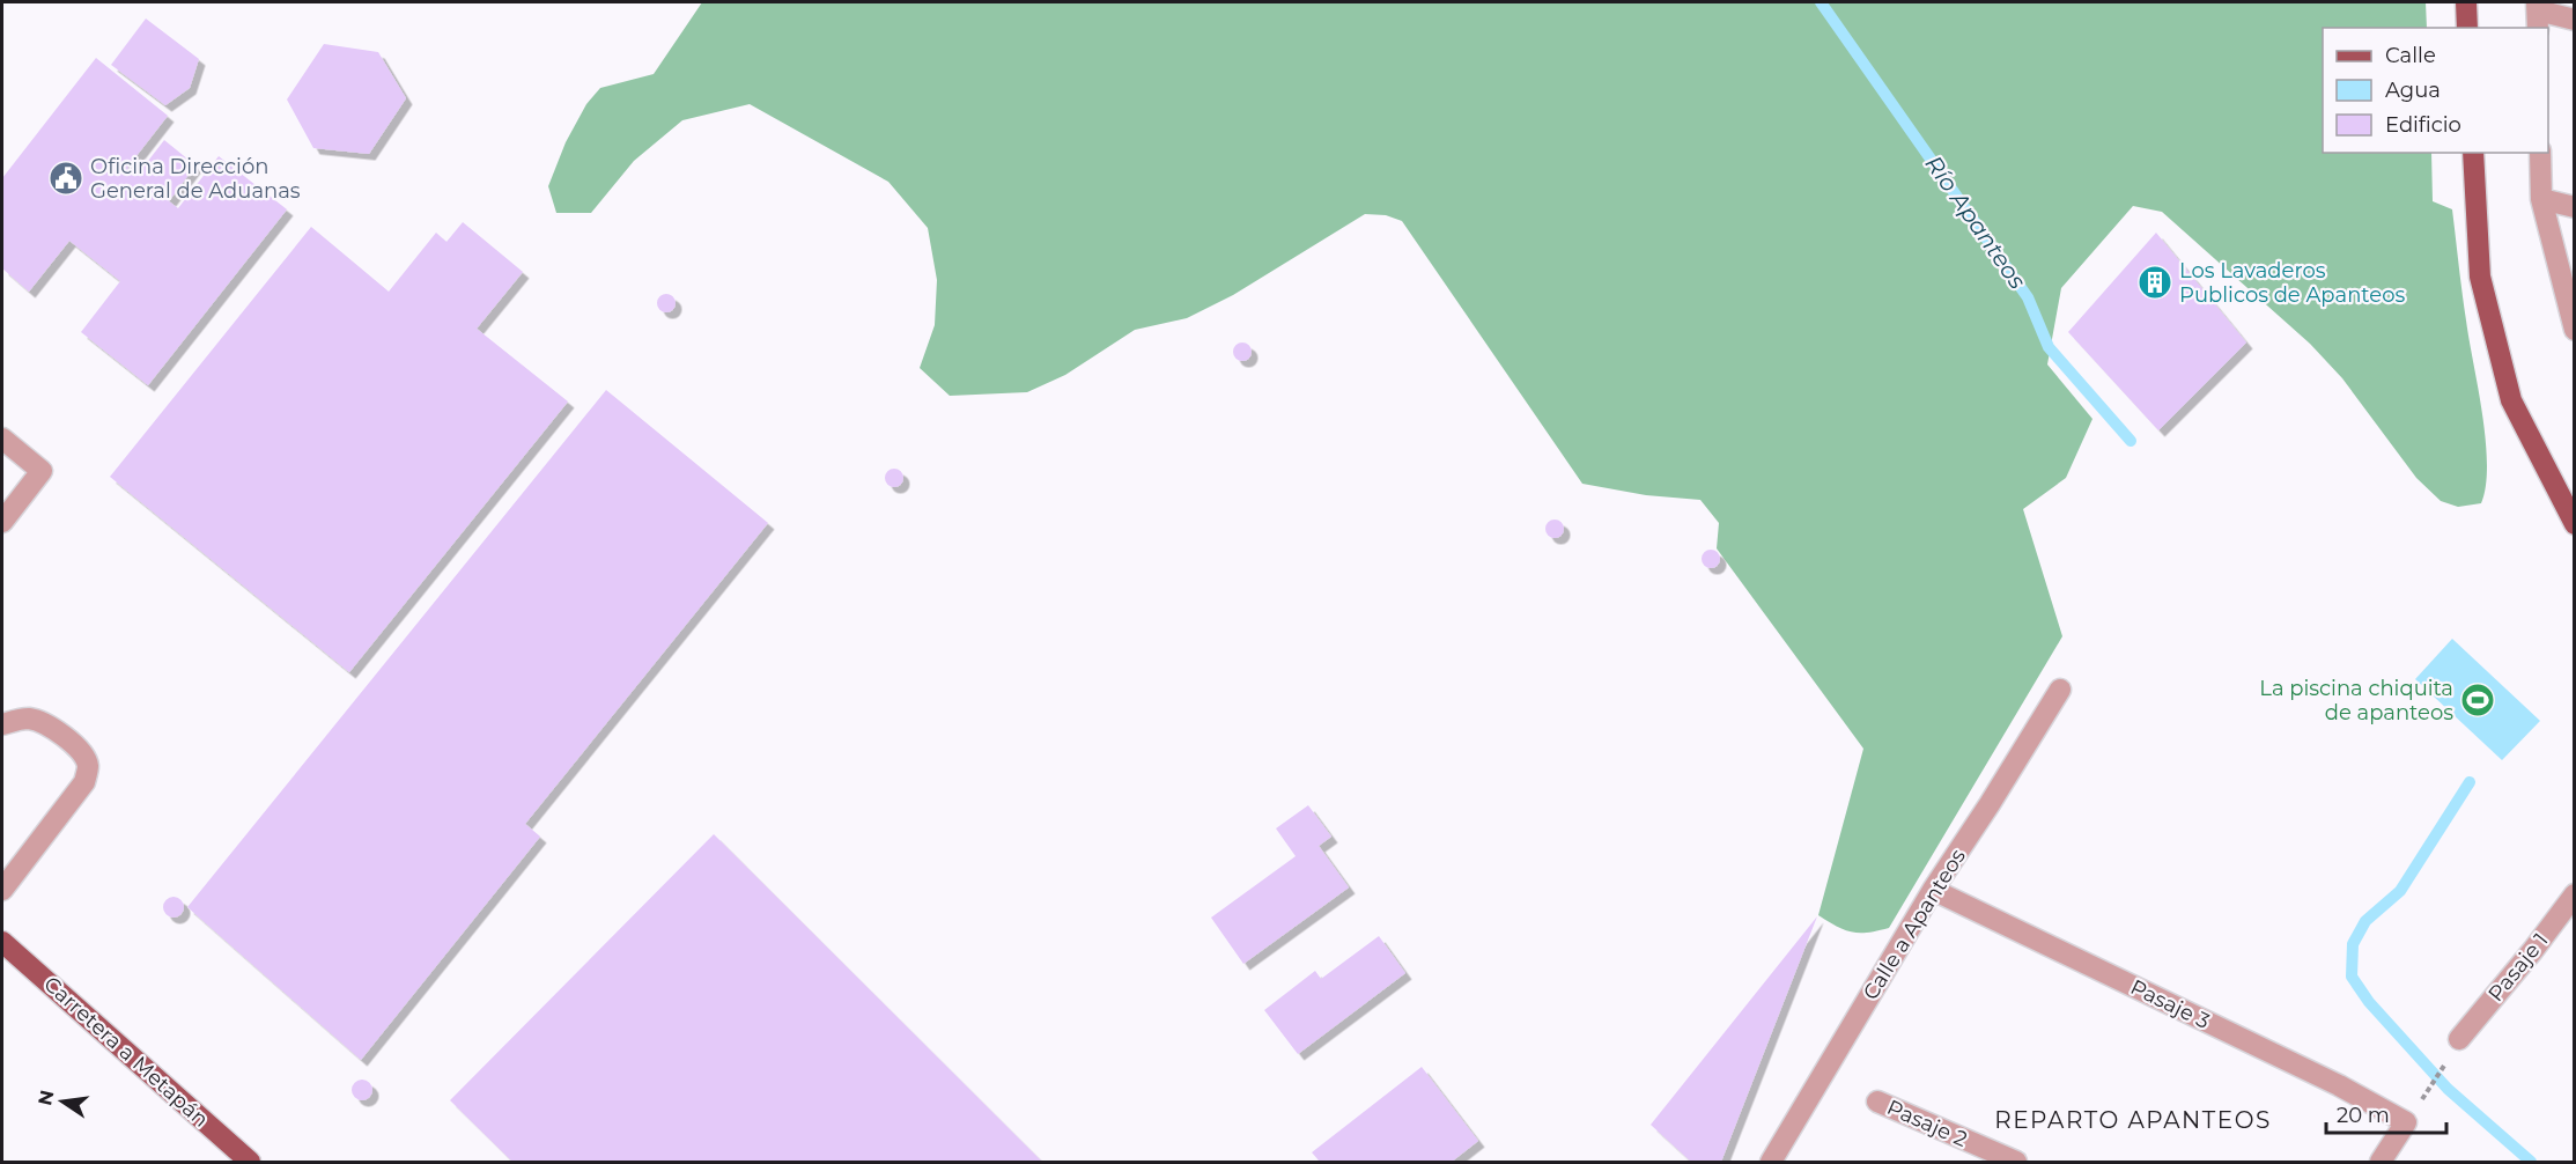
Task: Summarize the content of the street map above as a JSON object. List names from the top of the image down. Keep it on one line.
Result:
{"streets":{"main road":["Carretera a Metapán"],"street":["Calle a Apanteos","Pasaje 1","Pasaje 3","Pasaje 2"]},"crossings":[["Calle a Apanteos","Pasaje 3"]],"districts":["REPARTO APANTEOS"],"water":["Río Apanteos"],"places":{"public building":["Oficina Dirección General de Aduanas"],"building":["Los Lavaderos Publicos de Apanteos"],"sports":["La piscina chiquita de apanteos"]},"legend":["Calle","Agua","Edificio"],"scale_bar":"20 m","north":"left"}
